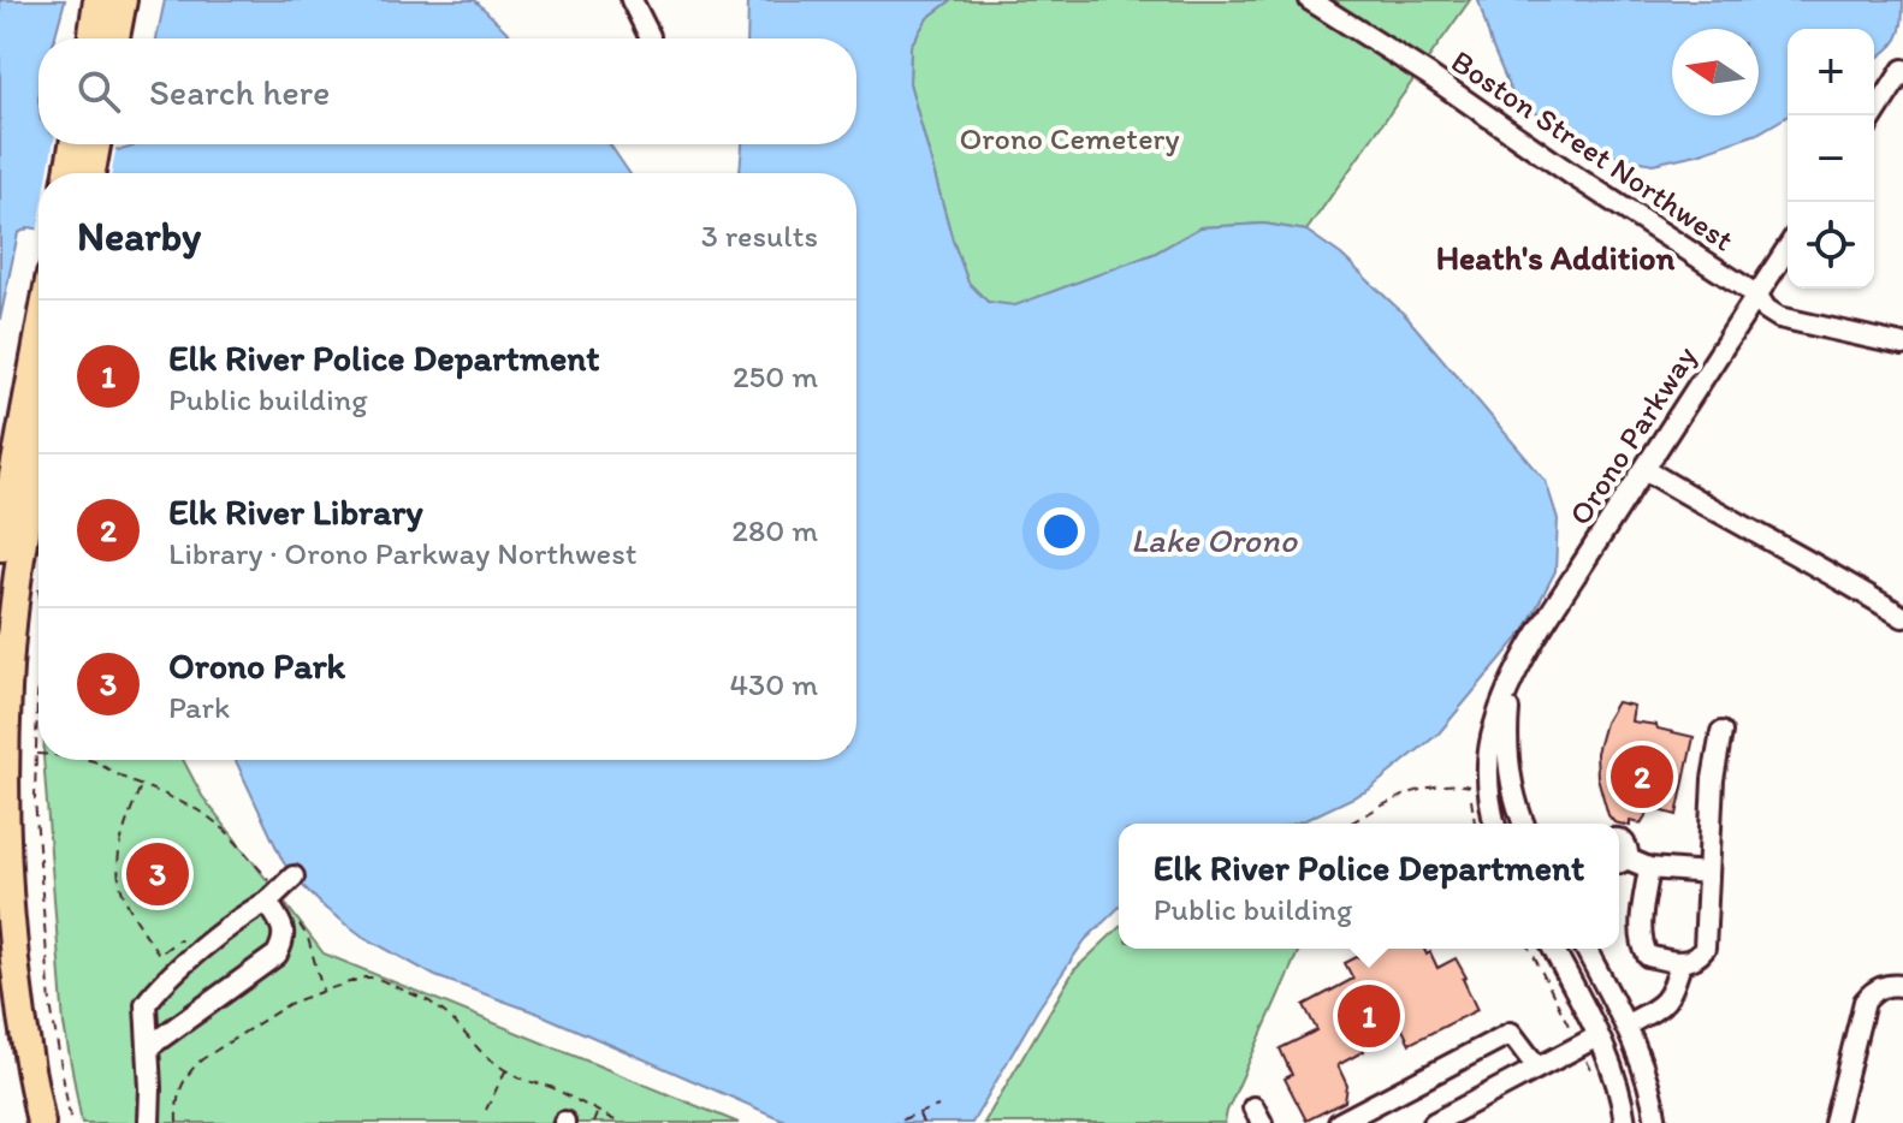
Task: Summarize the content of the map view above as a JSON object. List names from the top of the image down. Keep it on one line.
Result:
{"streets":{"street":["Boston Street Northwest","Orono Parkway"]},"crossings":[["Boston Street Northwest","Orono Parkway"]],"districts":["Heath's Addition"],"water":["Lake Orono"],"parks":["Orono Cemetery"],"north":"left","page":{"map_buttons":["+","−"],"search":"Search here","heading":["Nearby","3 results"],"list":[{"mark":"1","name":"Elk River Police Department","note":"Public building","value":"250 m"},{"mark":"2","name":"Elk River Library","note":"Library · Orono Parkway Northwest","value":"280 m"},{"mark":"3","name":"Orono Park","note":"Park","value":"430 m"}],"pins":["2","3","1"],"popup":["Elk River Police Department","Public building"]}}
